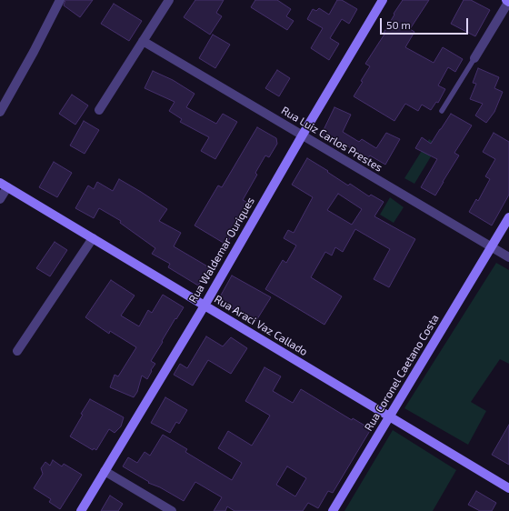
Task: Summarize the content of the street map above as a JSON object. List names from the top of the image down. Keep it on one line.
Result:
{"streets":{"street":["Rua Luiz Carlos Prestes","Rua Waldemar Ouriques","Rua Araci Vaz Callado","Rua Coronel Caetano Costa"]},"crossings":[["Rua Luiz Carlos Prestes","Rua Waldemar Ouriques"],["Rua Luiz Carlos Prestes","Rua Coronel Caetano Costa"],["Rua Waldemar Ouriques","Rua Araci Vaz Callado"],["Rua Araci Vaz Callado","Rua Coronel Caetano Costa"]],"scale_bar":"50 m"}
